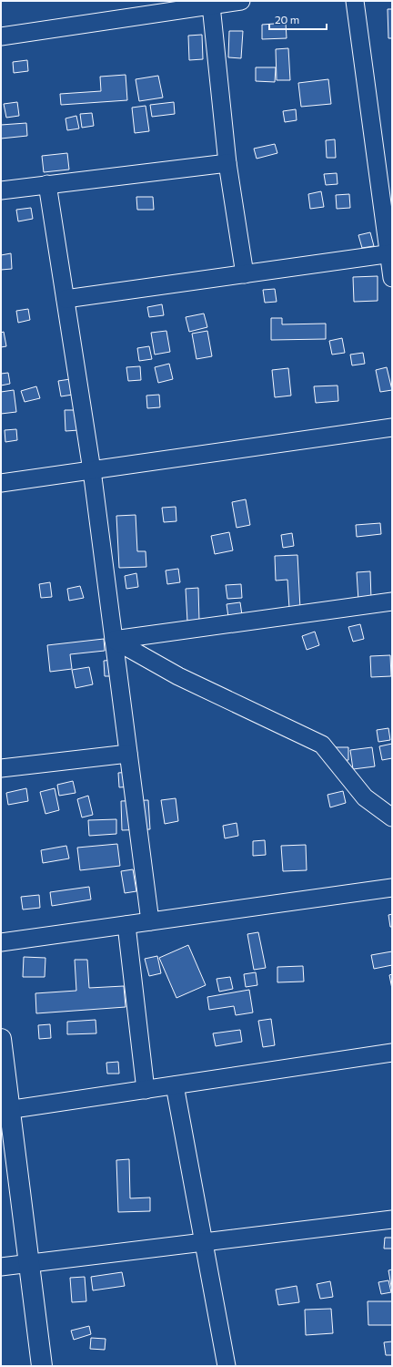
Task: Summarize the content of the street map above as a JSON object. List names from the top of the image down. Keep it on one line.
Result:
{"scale_bar":"20 m"}
